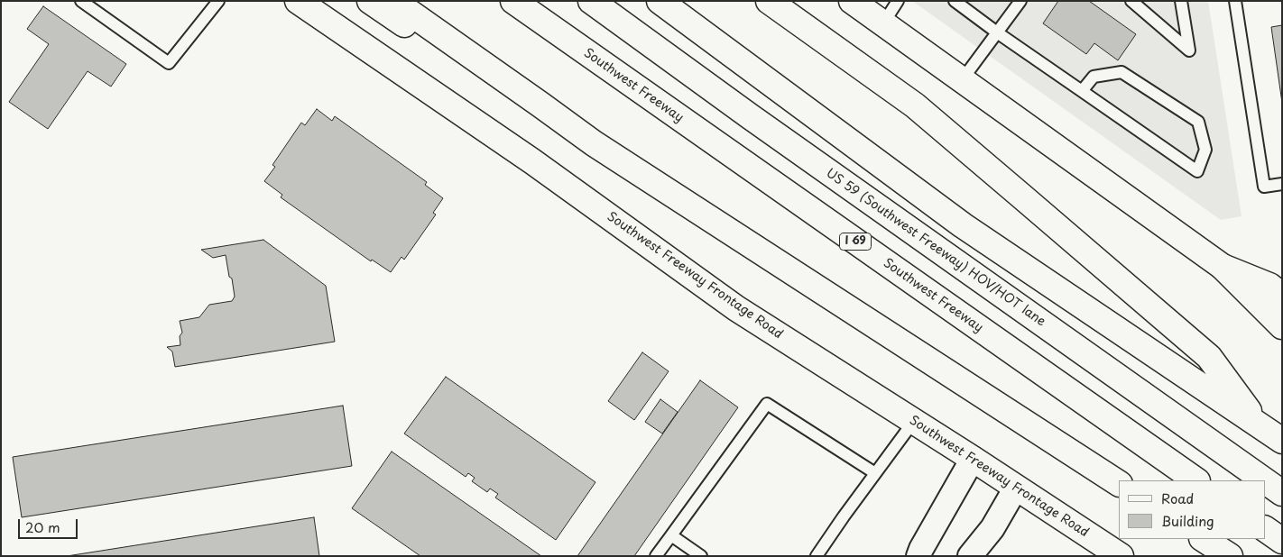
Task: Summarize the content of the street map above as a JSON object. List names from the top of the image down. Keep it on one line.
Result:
{"streets":{"main road":["Southwest Freeway","I 69","US 59 (Southwest Freeway) HOV/HOT lane","Southwest Freeway Frontage Road"]},"legend":["Road","Building"],"scale_bar":"20 m"}
